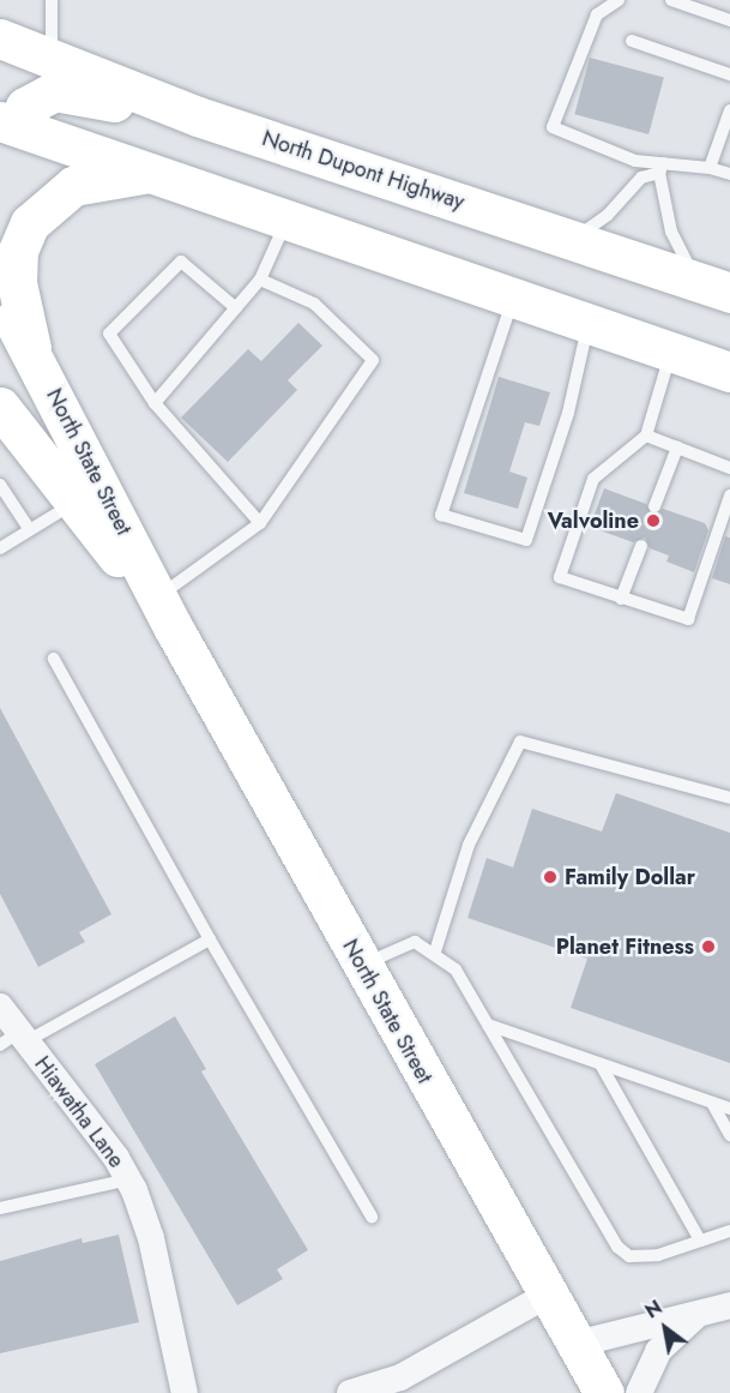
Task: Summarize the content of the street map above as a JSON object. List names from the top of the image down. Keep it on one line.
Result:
{"streets":{"main road":["North Dupont Highway","North State Street"],"street":["Hiawatha Lane"]},"places":["Valvoline","Family Dollar","Planet Fitness"],"north":"top left"}
